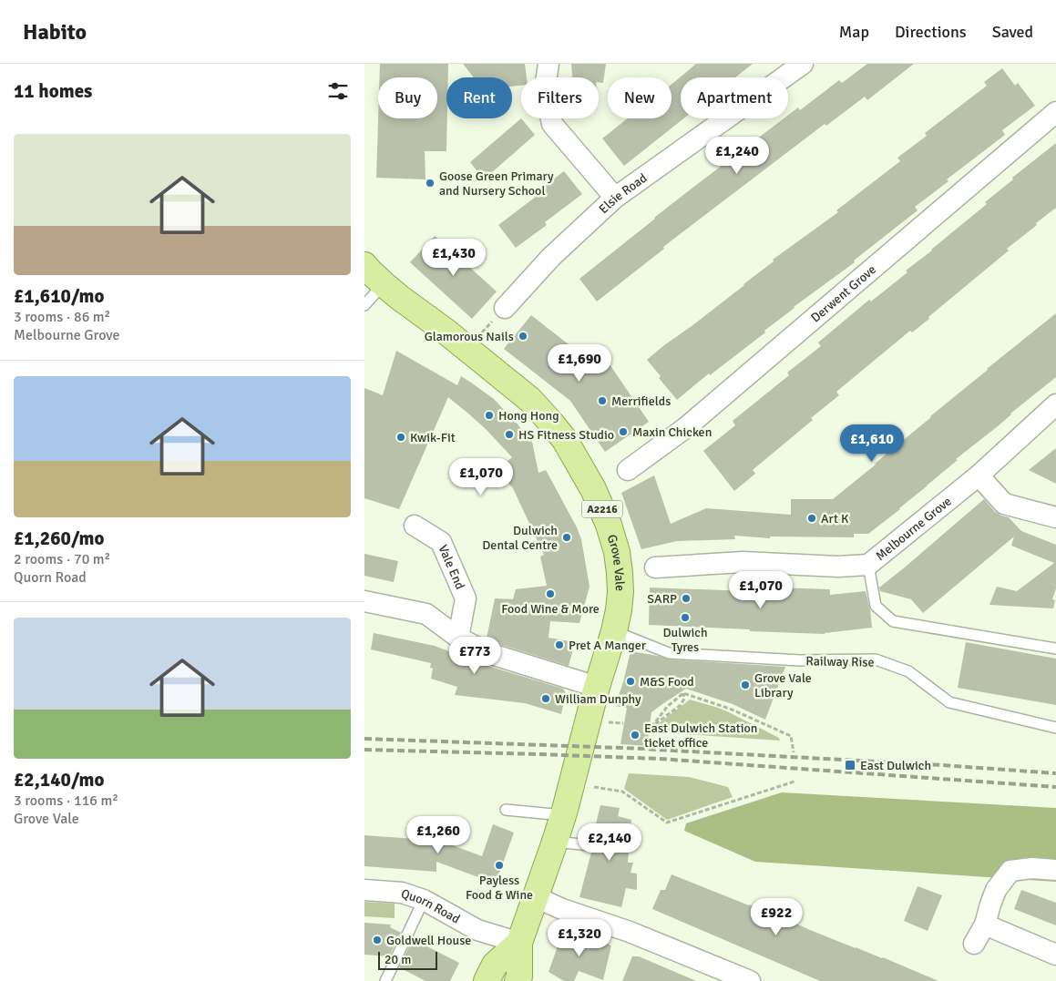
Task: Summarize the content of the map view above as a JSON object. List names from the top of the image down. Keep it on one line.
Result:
{"streets":{"main road":["A2216","Grove Vale"],"street":["Elsie Road","Derwent Grove","Melbourne Grove","Vale End","Quorn Road"],"lane":["Railway Rise"]},"crossings":[["A2216","Grove Vale"],["A2216","Quorn Road"],["Grove Vale","Railway Rise"]],"places":{"other":["Goose Green Primary and Nursery School","Glamorous Nails","Merrifields","Hong Hong","Maxin Chicken","HS Fitness Studio","Kwik-Fit","Art K","Dulwich Dental Centre","Food Wine & More","SARP","Dulwich Tyres","Pret A Manger","M&S Food","Grove Vale Library","William Dunphy","East Dulwich Station ticket office","Payless Food & Wine","Goldwell House"],"transit":["East Dulwich"]},"scale_bar":"20 m","page":{"header":"Habito","nav":["Map","Directions","Saved"],"heading":"11 homes","chip":["Buy","Rent","Filters","New","Apartment"],"list":[{"name":"£1,610/mo","note":"3 rooms · 86 m² · Melbourne Grove"},{"name":"£1,260/mo","note":"2 rooms · 70 m² · Quorn Road"},{"name":"£2,140/mo","note":"3 rooms · 116 m² · Grove Vale"}],"price":["£1,240","£1,430","£1,690","£1,610","£1,070","£1,070","£773","£1,260","£2,140","£922","£1,320"],"scale":"20 m"}}
